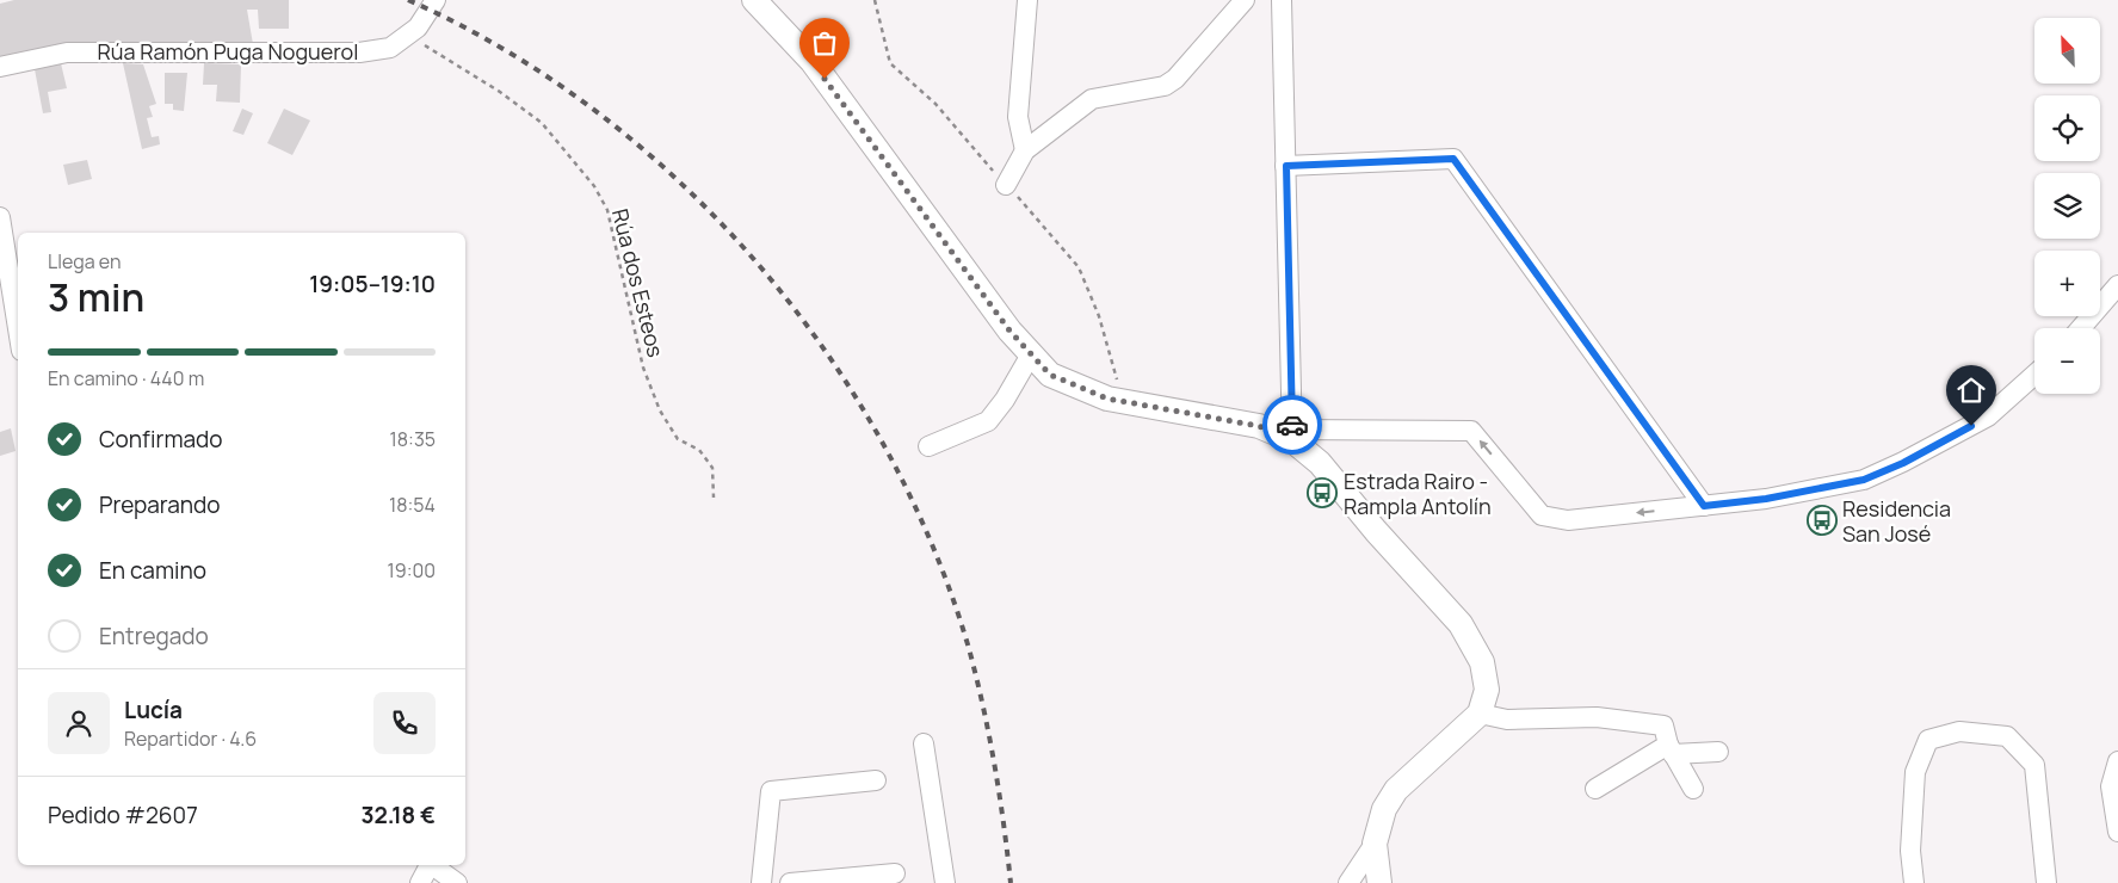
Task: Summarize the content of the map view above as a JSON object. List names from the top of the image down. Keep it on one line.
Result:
{"streets":{"street":["Rúa Ramón Puga Noguerol"],"path":["Rúa dos Esteos"]},"crossings":[["Rúa Ramón Puga Noguerol","Rúa dos Esteos"]],"places":{"bus stop":["Estrada Rairo - Rampla Antolín","Residencia San José"]},"north":"top left","page":{"map_buttons":["+","−"],"heading":["3 min","Llega en","19:05–19:10"],"panel":["Lucía","Repartidor · 4.6","Pedido #2607","32.18 €"],"bar":"En camino · 440 m","list":[["Confirmado","18:35"],["Preparando","18:54"],["En camino","19:00"],"Entregado"]}}
